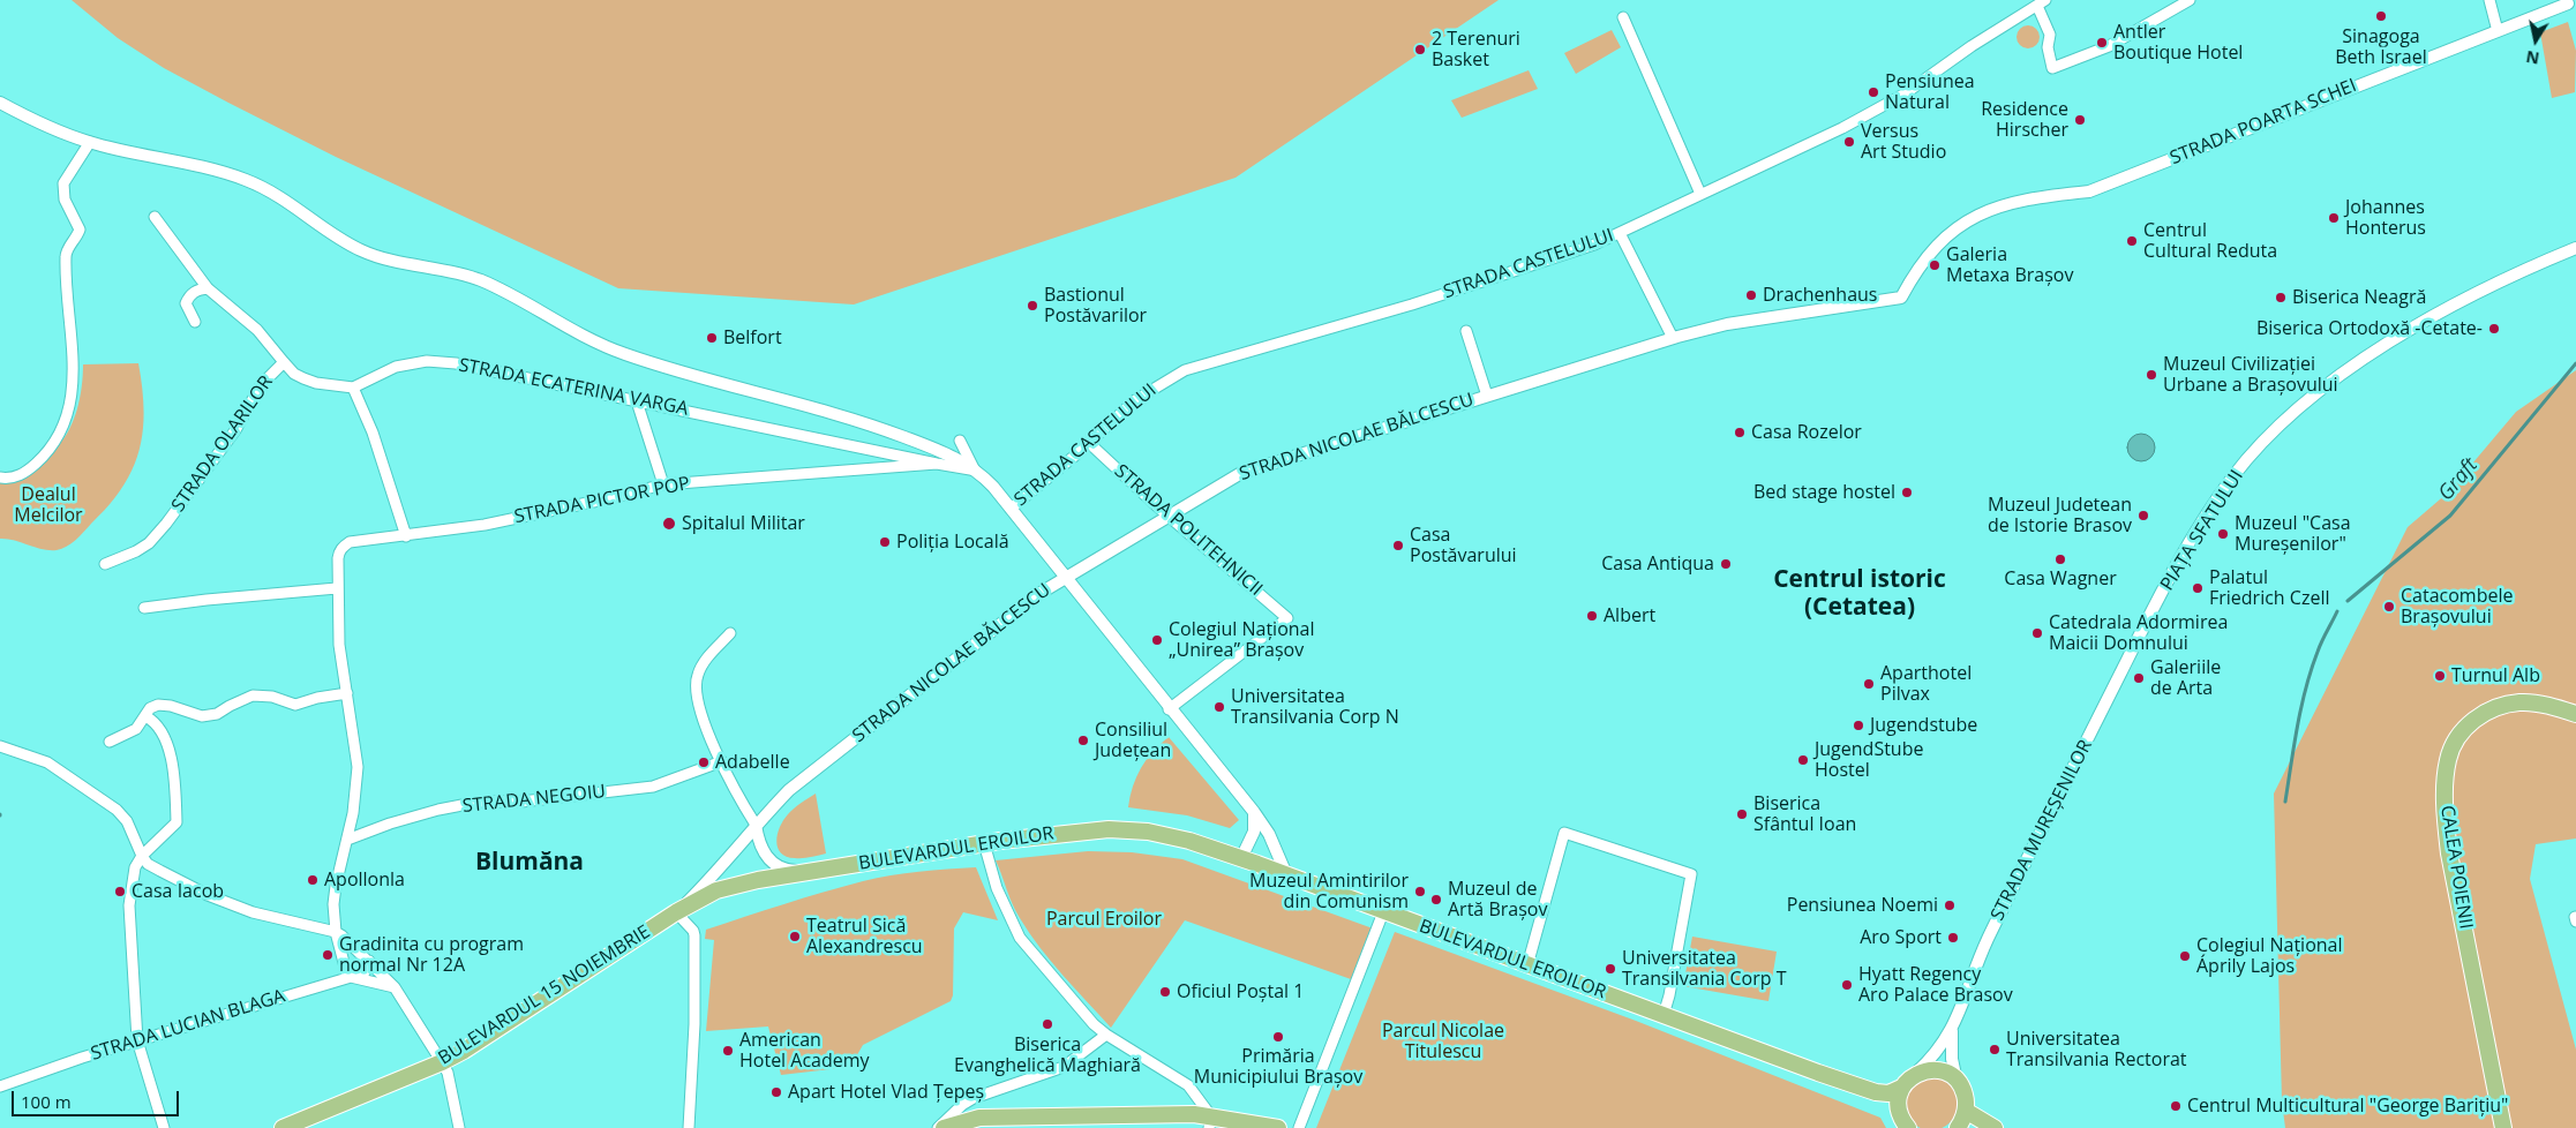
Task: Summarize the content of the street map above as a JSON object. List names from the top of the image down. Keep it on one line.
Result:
{"streets":{"main road":["BULEVARDUL EROILOR","CALEA POIENII","BULEVARDUL 15 NOIEMBRIE"],"street":["STRADA POARTA SCHEI","STRADA CASTELULUI","STRADA ECATERINA VARGA","STRADA NICOLAE BĂLCESCU","STRADA OLARILOR","STRADA PICTOR POP","STRADA POLITEHNICII","PIAȚA SFATULUI","STRADA NEGOIU","STRADA MUREȘENILOR","STRADA LUCIAN BLAGA"]},"crossings":[["STRADA POARTA SCHEI","STRADA NICOLAE BĂLCESCU"],["STRADA CASTELULUI","STRADA POLITEHNICII"],["STRADA ECATERINA VARGA","STRADA PICTOR POP"],["STRADA NICOLAE BĂLCESCU","STRADA POLITEHNICII"],["STRADA NICOLAE BĂLCESCU","BULEVARDUL EROILOR"],["STRADA NICOLAE BĂLCESCU","BULEVARDUL 15 NOIEMBRIE"],["PIAȚA SFATULUI","STRADA MUREȘENILOR"],["STRADA MUREȘENILOR","BULEVARDUL EROILOR"],["BULEVARDUL EROILOR","BULEVARDUL 15 NOIEMBRIE"]],"districts":["Centrul istoric (Cetatea)","Blumăna"],"water":["Graft"],"parks":["Dealul Melcilor","Parcul Eroilor","Parcul Nicolae Titulescu"],"places":["Sinagoga Beth Israel","Antler Boutique Hotel","2 Terenuri Basket","Pensiunea Natural","Residence Hirscher","Versus Art Studio","Johannes Honterus","Centrul Cultural Reduta","Galeria Metaxa Brașov","Drachenhaus","Biserica Neagră","Bastionul Postăvarilor","Biserica Ortodoxă -Cetate-","Belfort","Muzeul Civilizației Urbane a Brașovului","Casa Rozelor","Bed stage hostel","Muzeul Judetean de Istorie Brasov","Spitalul Militar","Muzeul \"Casa Mureșenilor\"","Poliția Locală","Casa Postăvarului","Casa Wagner","Casa Antiqua","Palatul Friedrich Czell","Catacombele Brașovului","Albert","Catedrala Adormirea Maicii Domnului","Colegiul Național „Unirea” Brașov","Turnul Alb","Galeriile de Arta","Aparthotel Pilvax","Universitatea Transilvania Corp N","Jugendstube","Consiliul Județean","JugendStube Hostel","Adabelle","Biserica Sfântul Ioan","Apollonla","Casa Iacob","Muzeul Amintirilor din Comunism","Muzeul de Artă Brașov","Pensiunea Noemi","Teatrul Sică Alexandrescu","Aro Sport","Gradinita cu program normal Nr 12A","Colegiul Național Áprily Lajos","Universitatea Transilvania Corp T","Hyatt Regency Aro Palace Brasov","Oficiul Poștal 1","Biserica Evanghelică Maghiară","Primăria Municipiului Brașov","Universitatea Transilvania Rectorat","American Hotel Academy","Apart Hotel Vlad Țepeș","Centrul Multicultural \"George Barițiu\""],"scale_bar":"100 m","north":"bottom"}
